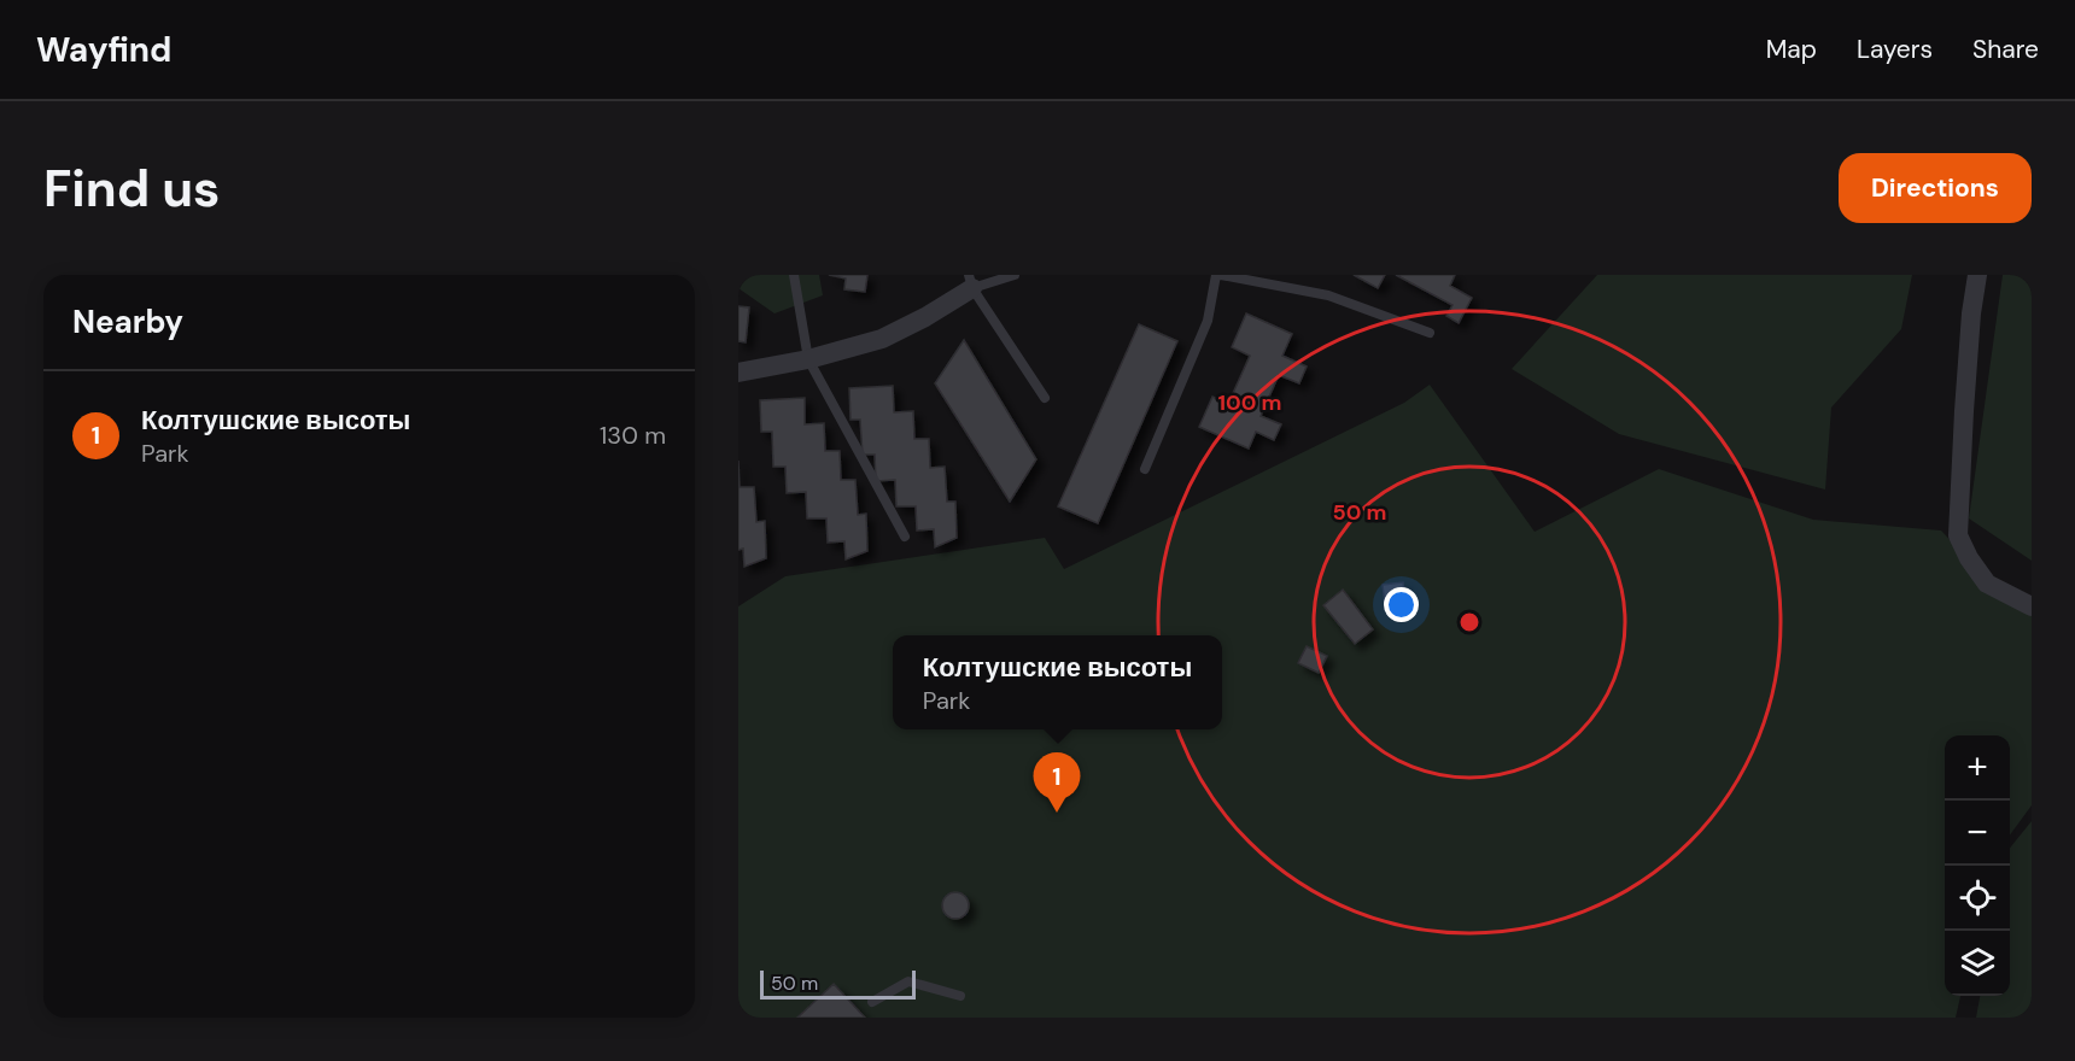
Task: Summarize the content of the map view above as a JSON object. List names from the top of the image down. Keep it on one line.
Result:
{"scale_bar":"50 m","page":{"header":"Wayfind","nav":["Map","Layers","Share"],"buttons":"Directions","title":"Find us","heading":"Nearby","list":[{"mark":"1","name":"Колтушские высоты","note":"Park","value":"130 m"}],"popup":["Колтушские высоты","Park"],"map_buttons":["+","−"],"pins":"1","scale":"50 m"},"rings":["100 m","50 m"]}
